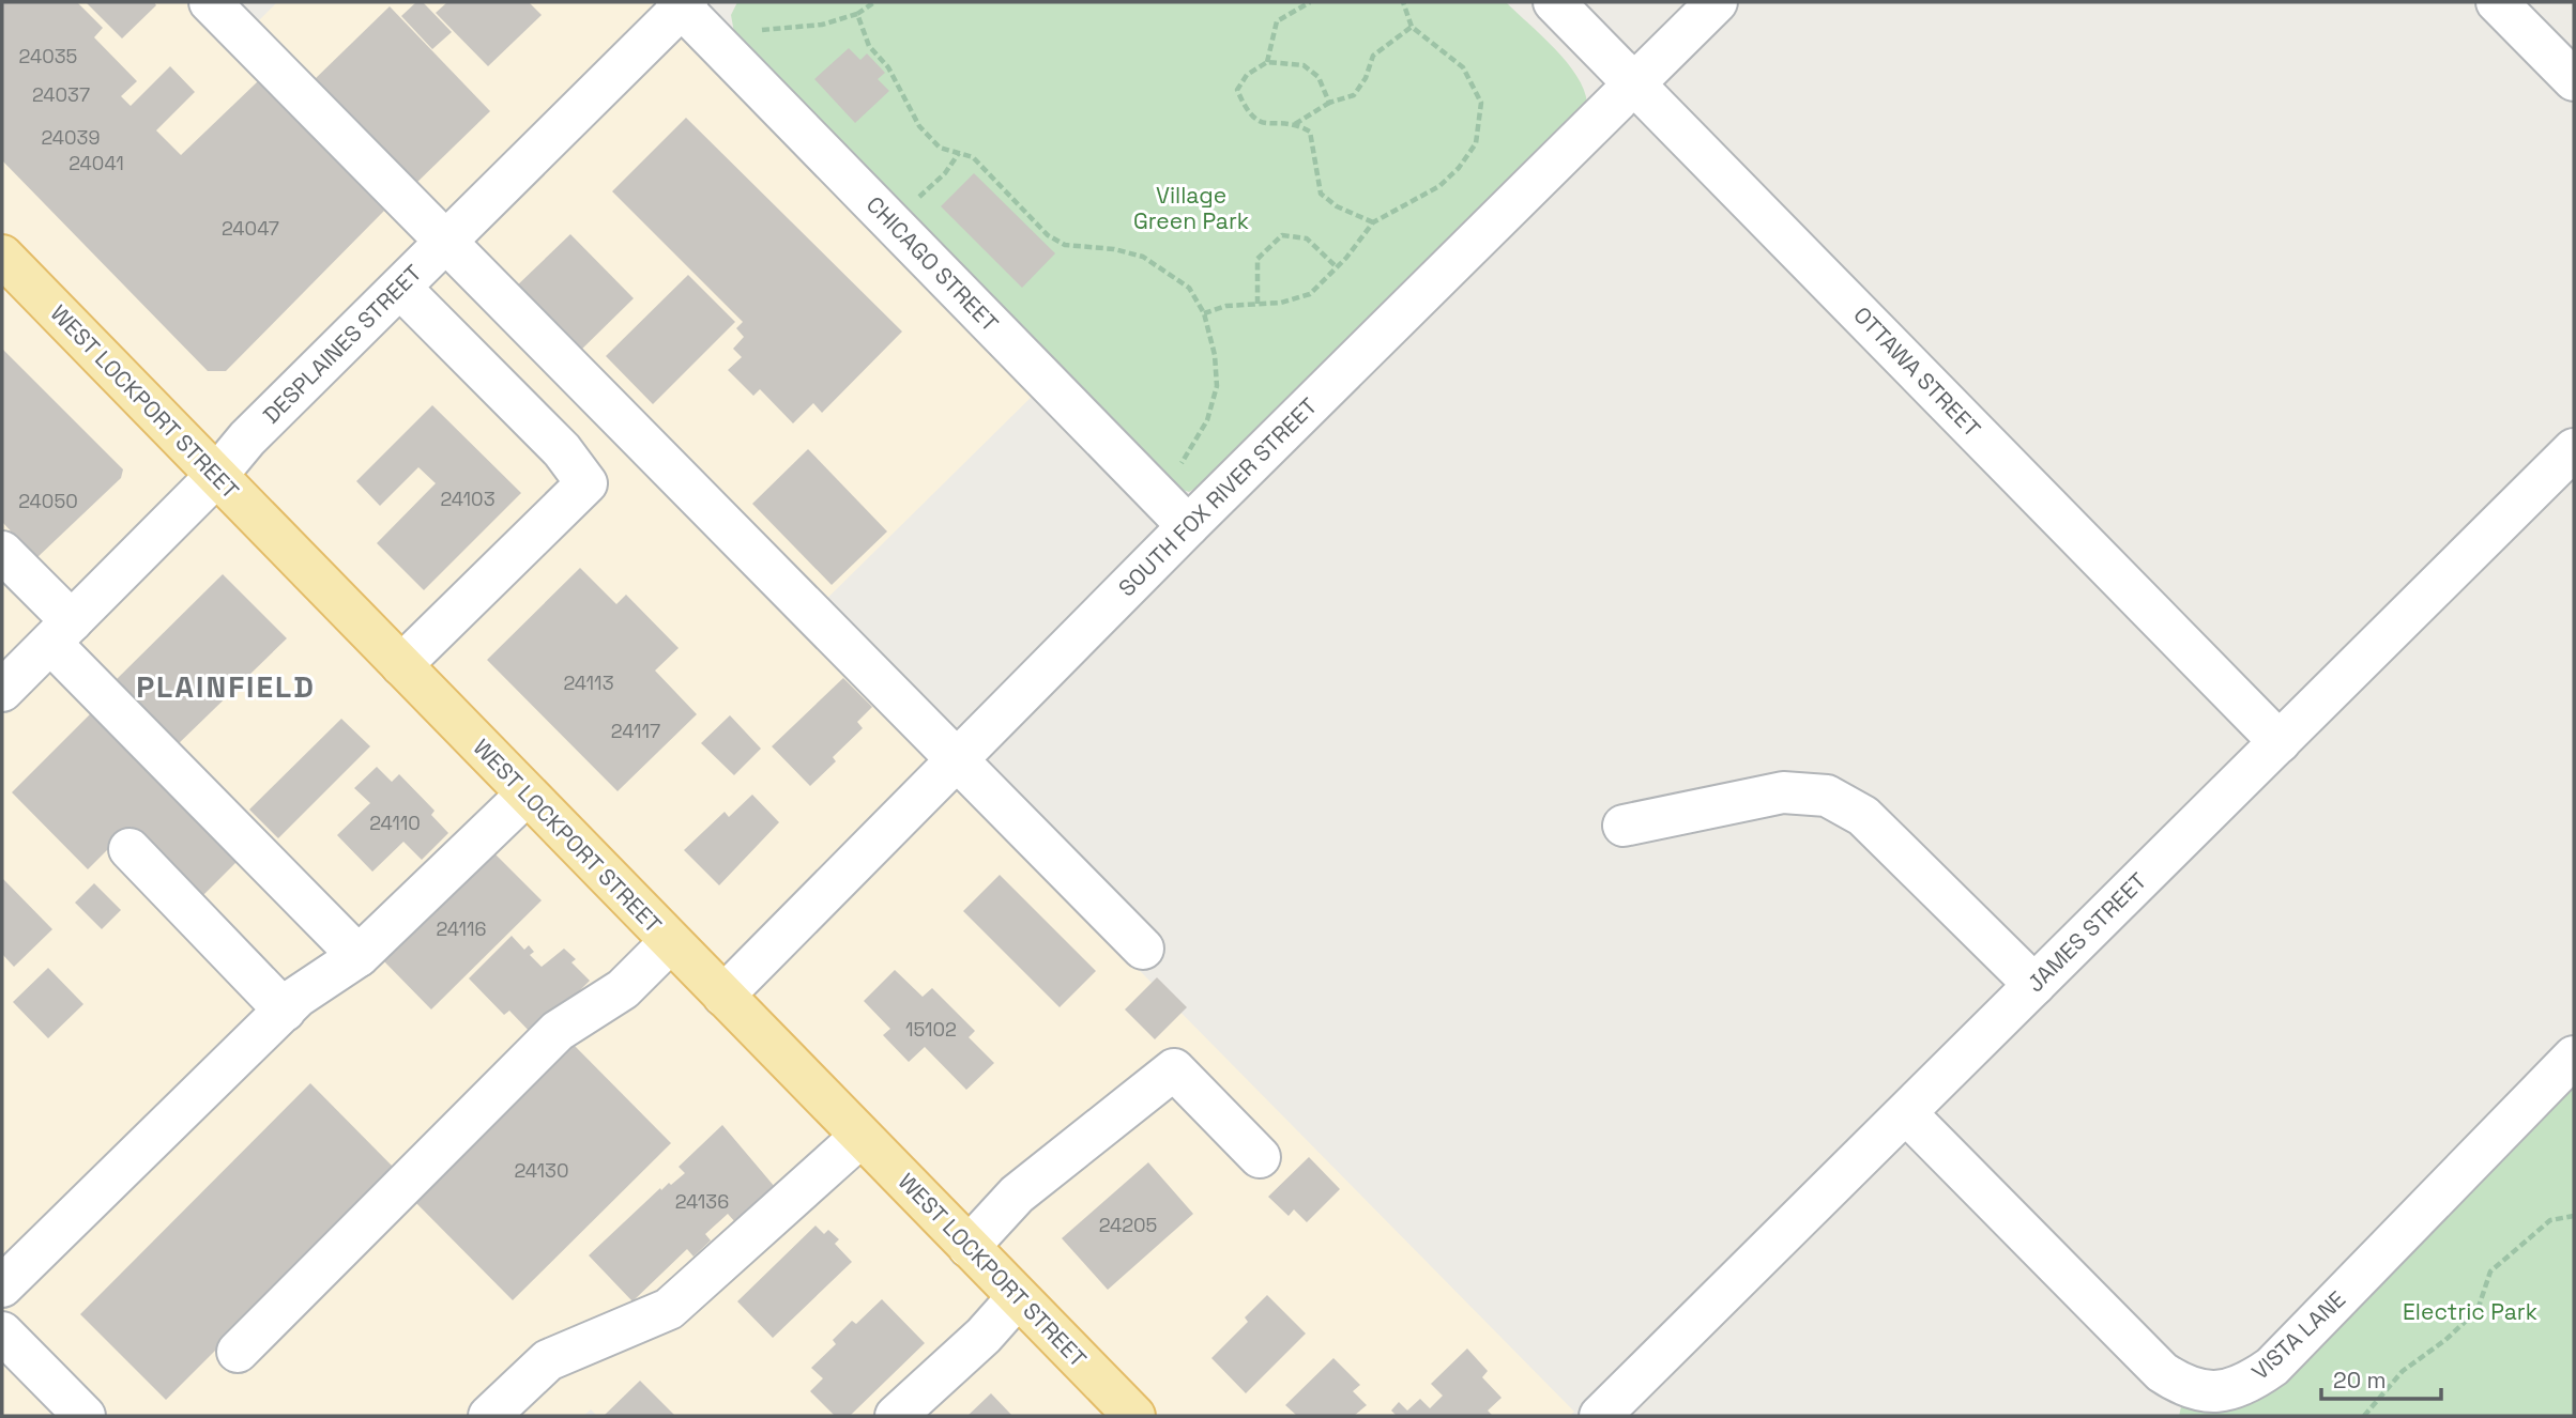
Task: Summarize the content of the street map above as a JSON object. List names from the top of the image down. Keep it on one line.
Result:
{"streets":{"main road":["WEST LOCKPORT STREET"],"street":["CHICAGO STREET","DESPLAINES STREET","OTTAWA STREET","SOUTH FOX RIVER STREET","JAMES STREET","VISTA LANE"]},"crossings":[["CHICAGO STREET","DESPLAINES STREET"],["CHICAGO STREET","SOUTH FOX RIVER STREET"],["DESPLAINES STREET","WEST LOCKPORT STREET"],["OTTAWA STREET","SOUTH FOX RIVER STREET"],["OTTAWA STREET","JAMES STREET"],["WEST LOCKPORT STREET","SOUTH FOX RIVER STREET"],["JAMES STREET","VISTA LANE"]],"districts":["PLAINFIELD"],"parks":["Village Green Park","Electric Park"],"house_numbers":["24035","24037","24039","24041","24047","24103","24050","24113","24117","24110","24116","15102","24130","24136","24205"],"scale_bar":"20 m"}
